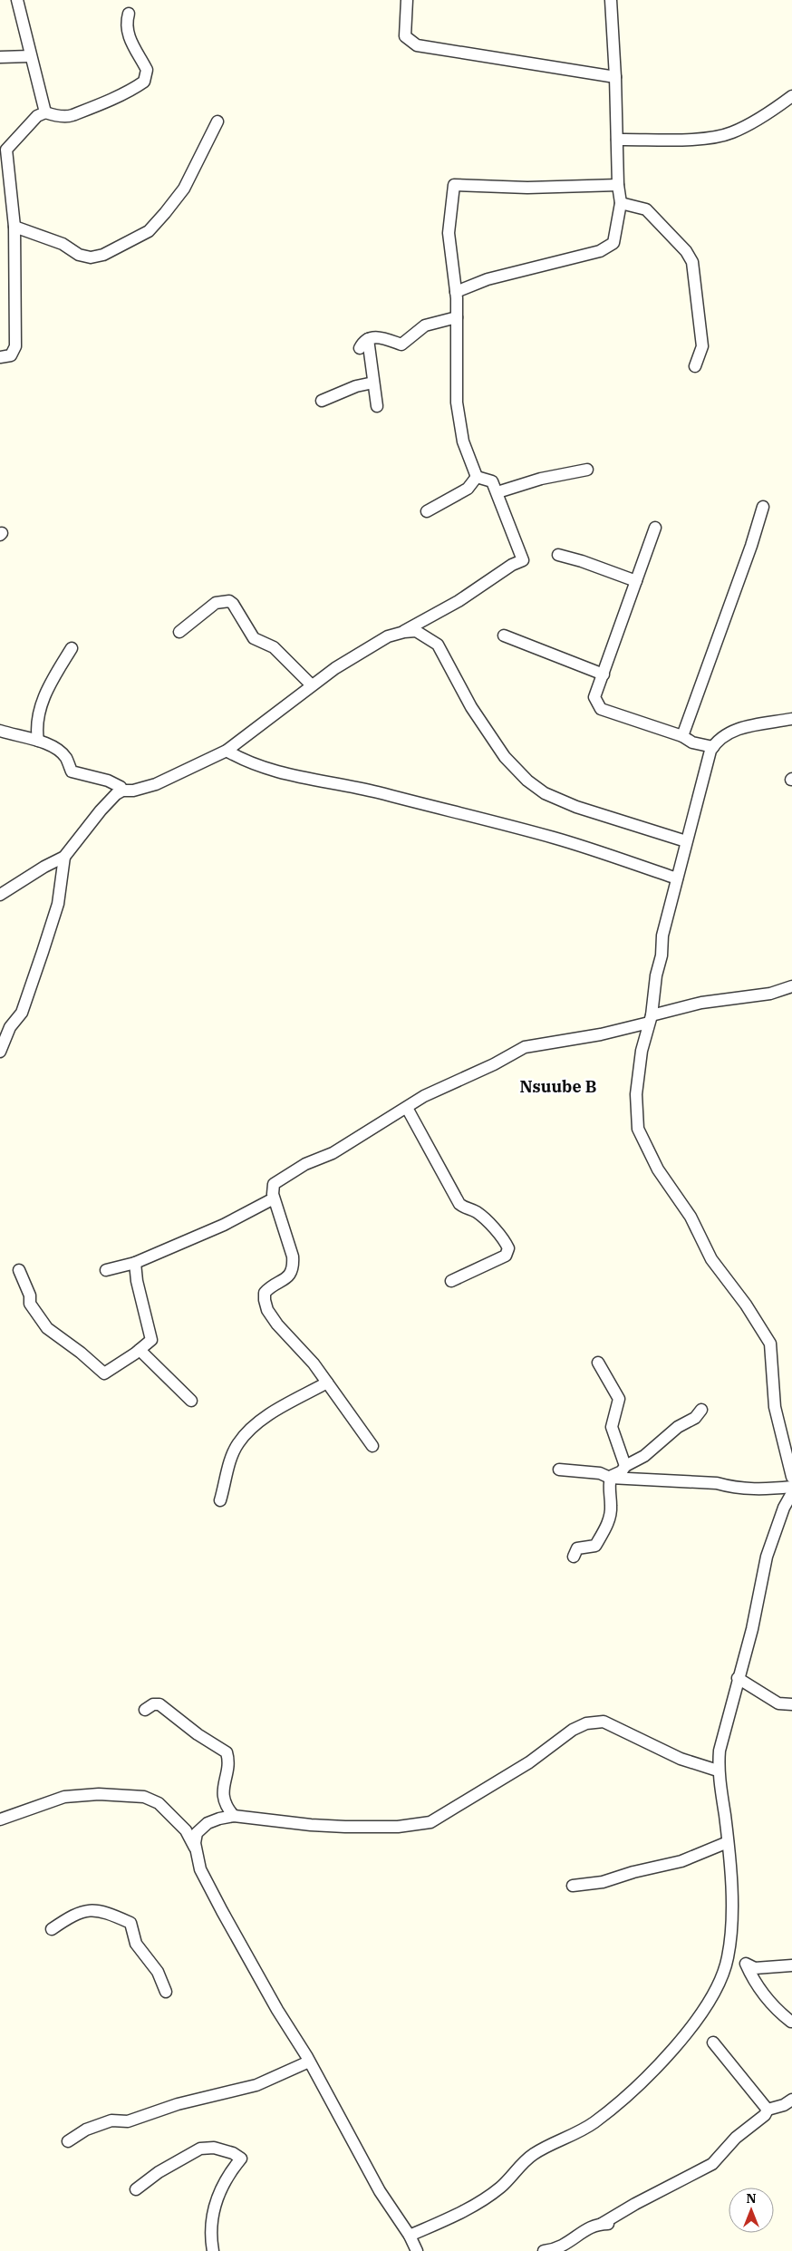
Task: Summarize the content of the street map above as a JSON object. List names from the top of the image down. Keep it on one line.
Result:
{"districts":["Nsuube B"],"north":"top"}
